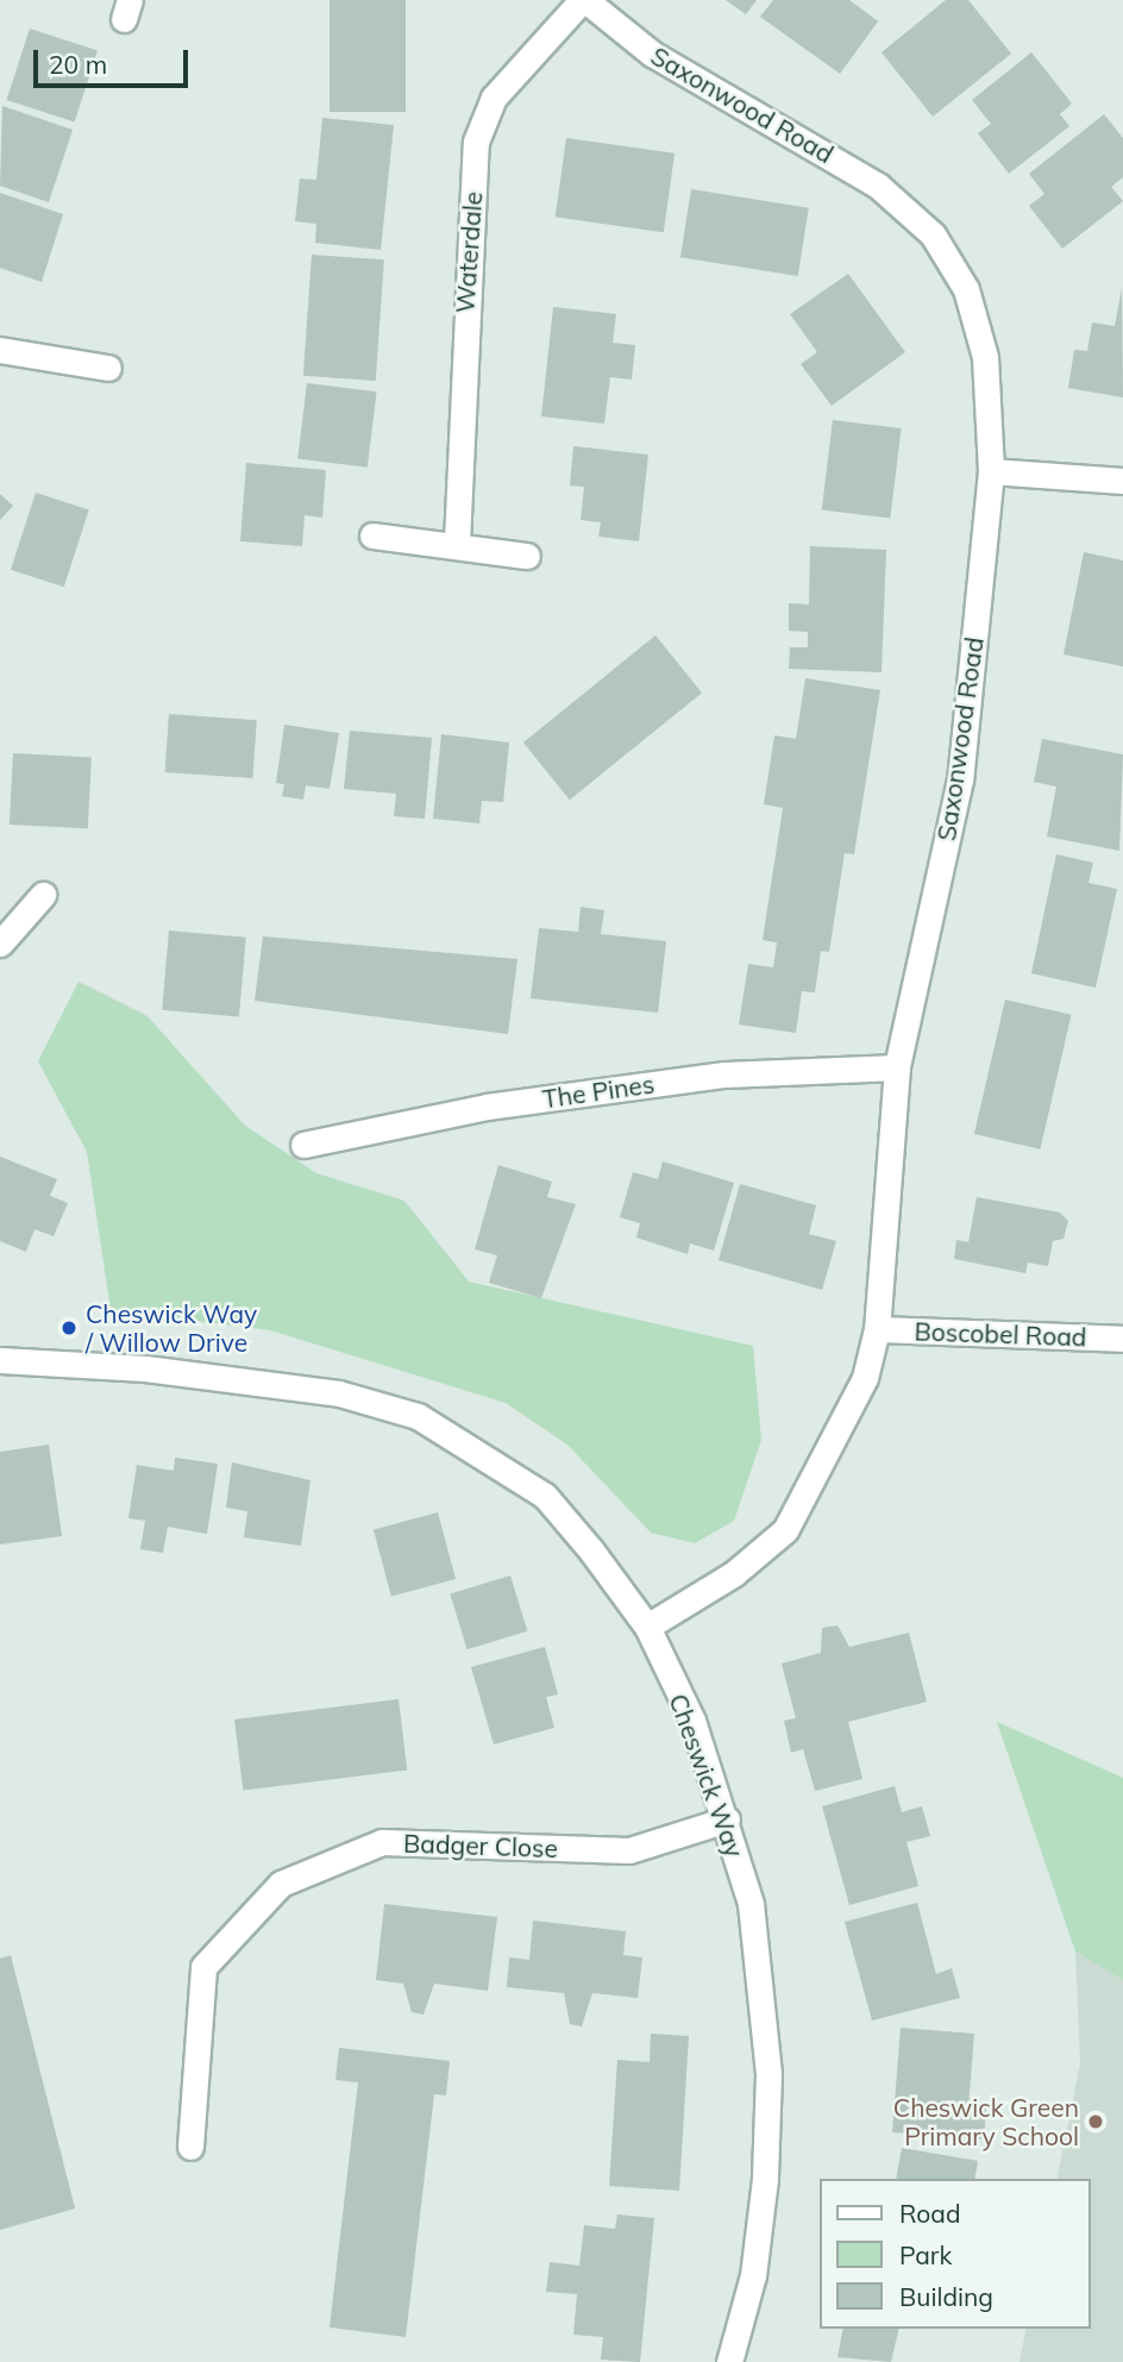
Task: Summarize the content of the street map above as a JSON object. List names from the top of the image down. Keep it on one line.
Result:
{"streets":{"street":["Saxonwood Road","Waterdale","The Pines","Boscobel Road","Cheswick Way","Badger Close"]},"crossings":[["Saxonwood Road","Waterdale"],["Saxonwood Road","The Pines"],["Saxonwood Road","Boscobel Road"],["Saxonwood Road","Cheswick Way"],["Cheswick Way","Badger Close"]],"places":["Cheswick Way / Willow Drive","Cheswick Green Primary School"],"legend":["Road","Park","Building"],"scale_bar":"20 m"}
